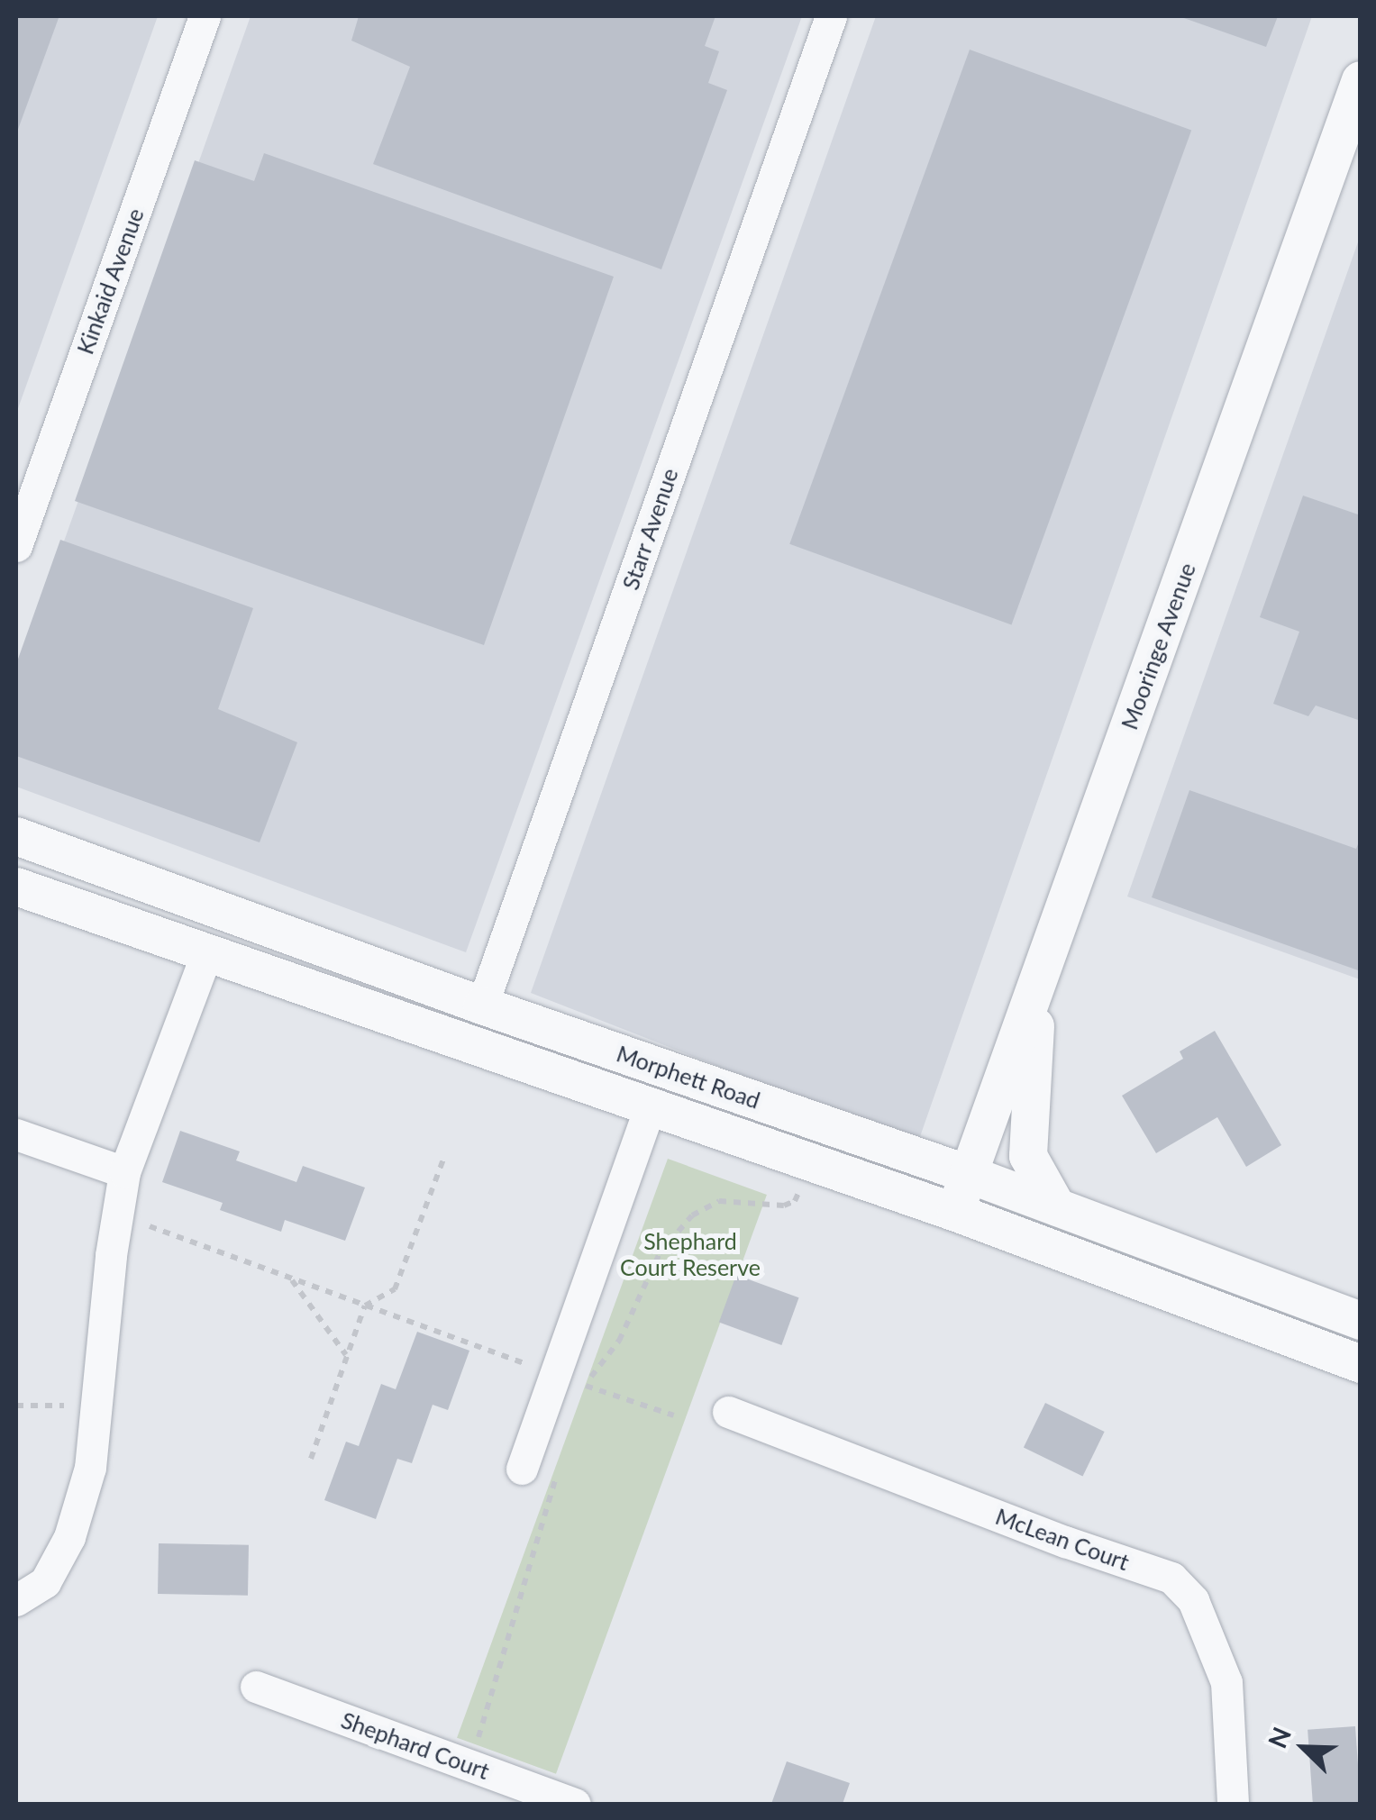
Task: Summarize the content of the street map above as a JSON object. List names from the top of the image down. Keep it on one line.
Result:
{"streets":{"street":["Kinkaid Avenue","Starr Avenue","Mooringe Avenue","Morphett Road","McLean Court","Shephard Court"]},"crossings":[["Starr Avenue","Morphett Road"],["Mooringe Avenue","Morphett Road"]],"parks":["Shephard Court Reserve"],"north":"top left"}
